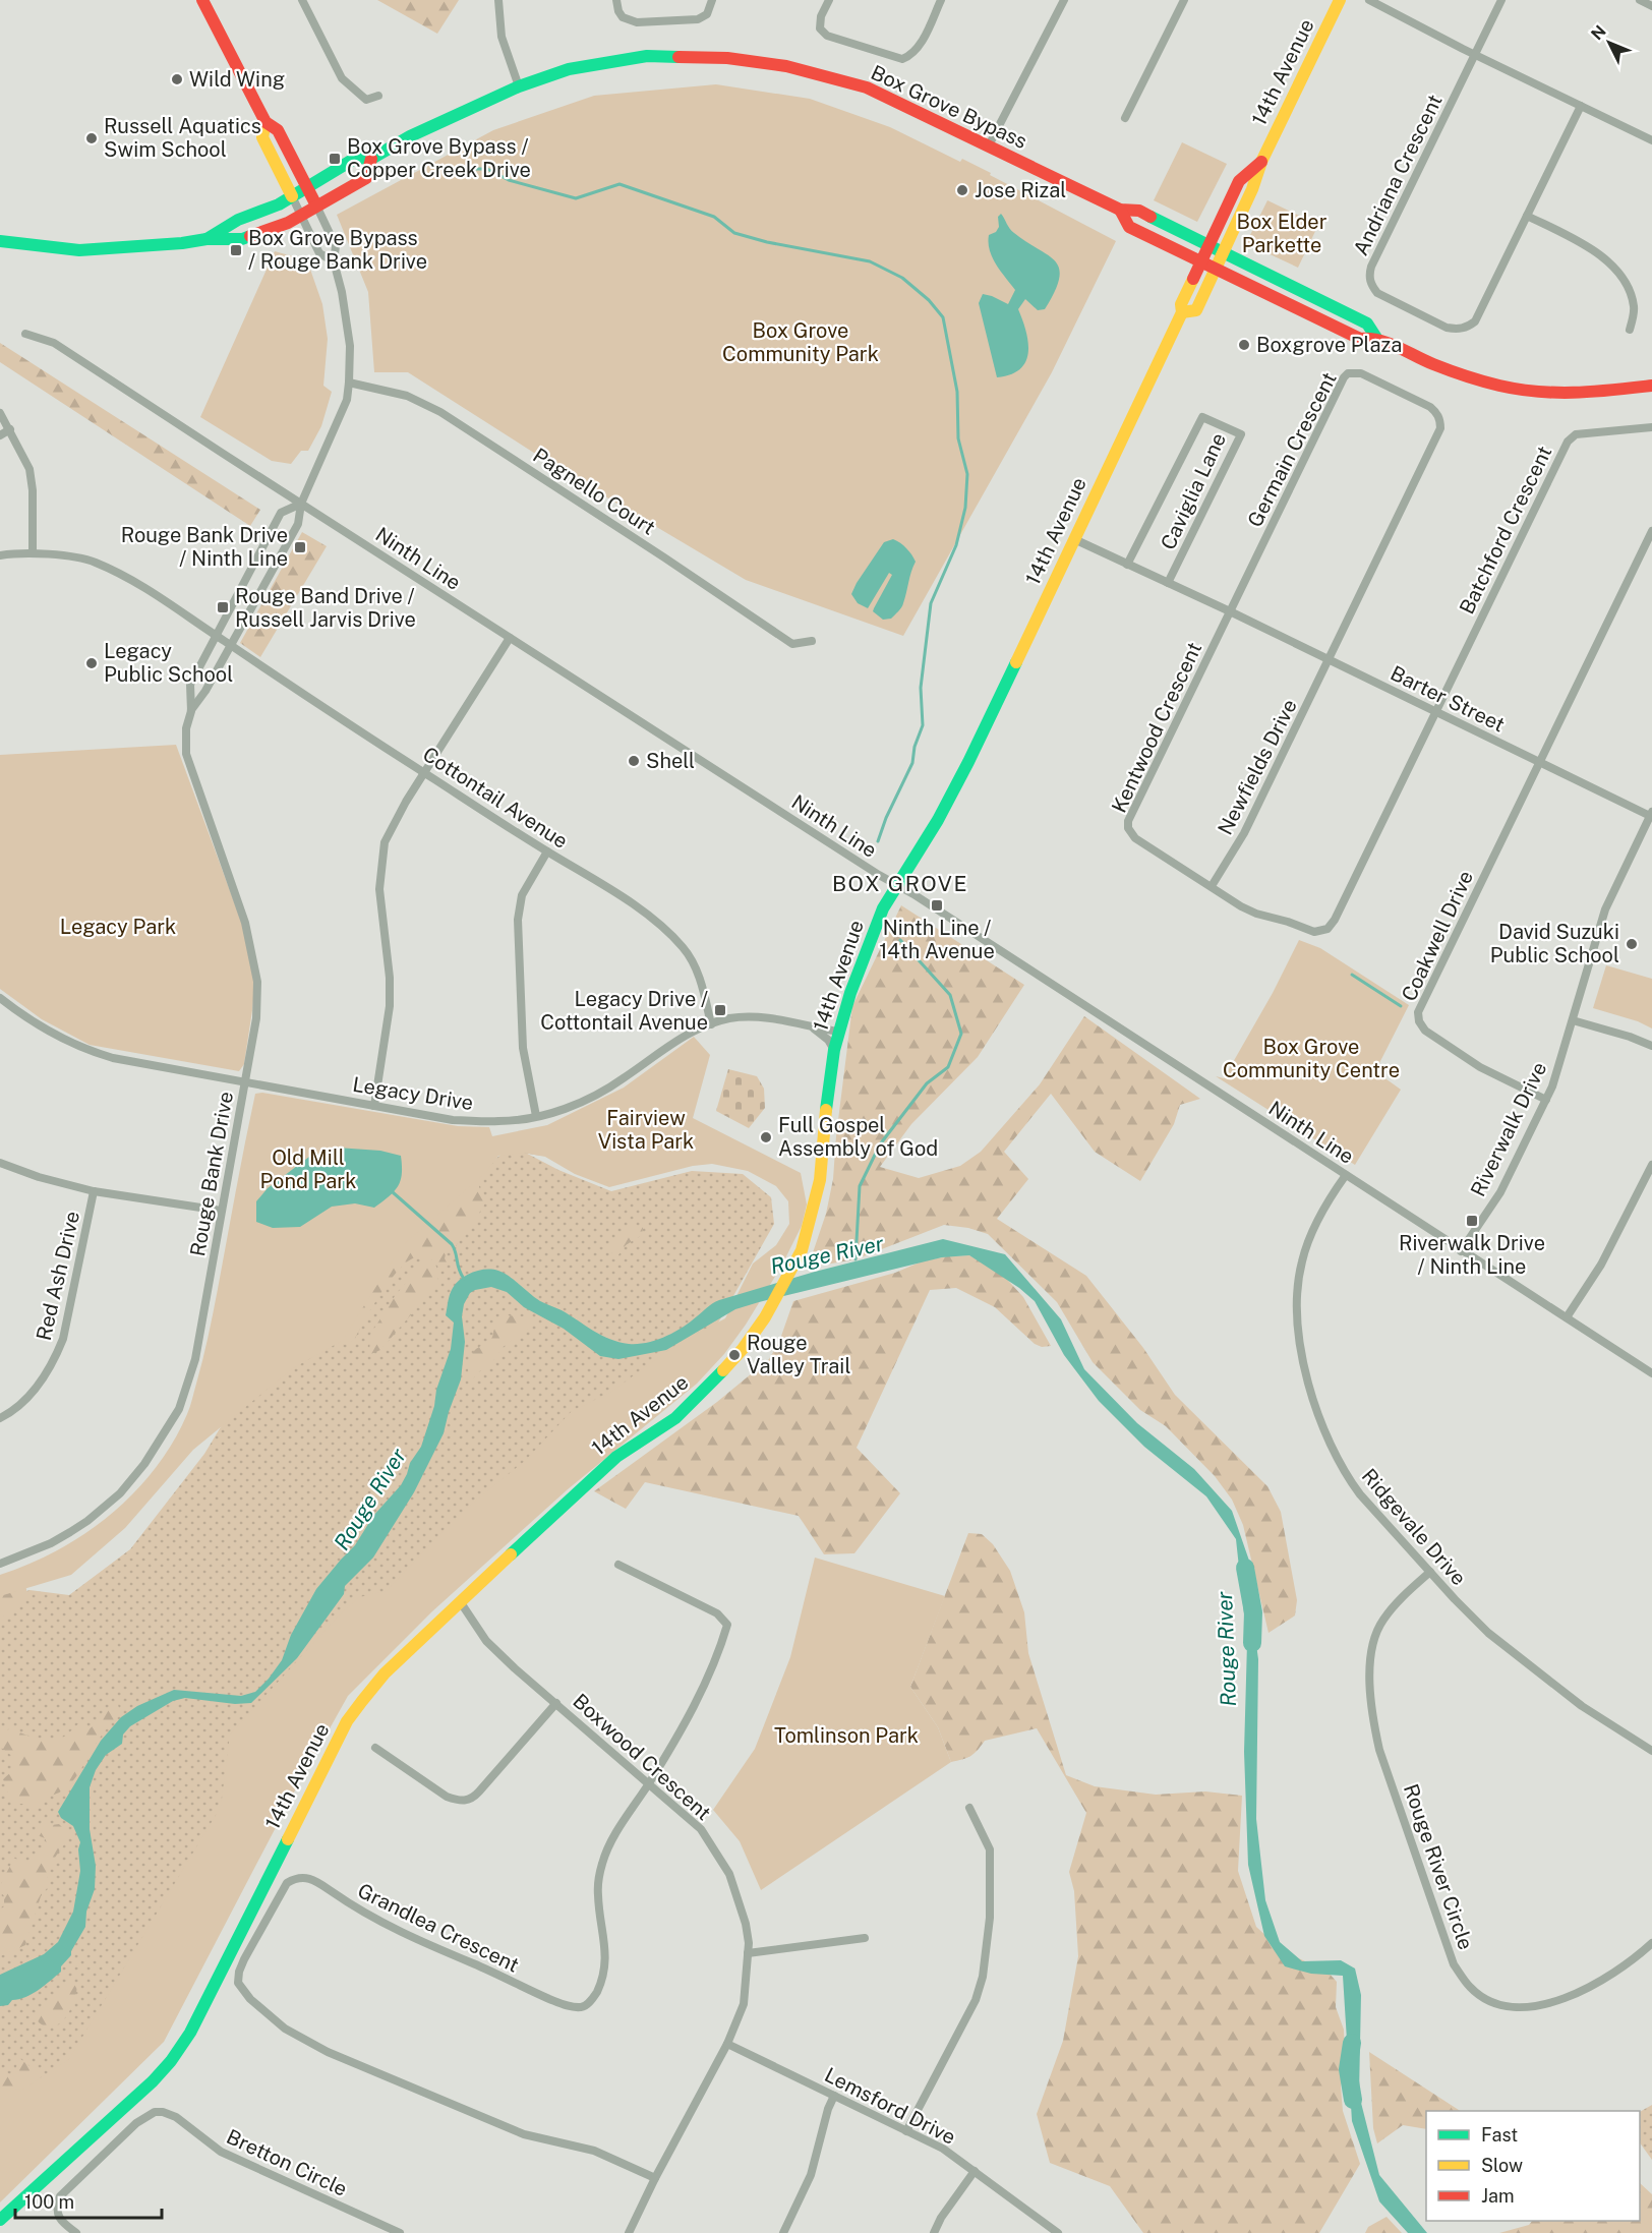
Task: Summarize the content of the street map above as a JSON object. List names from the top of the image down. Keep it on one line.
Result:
{"streets":{"main road":["14th Avenue","Box Grove Bypass"],"street":["Andriana Crescent","Germain Crescent","Pagnello Court","Caviglia Lane","Batchford Crescent","Ninth Line","Barter Street","Kentwood Crescent","Newfields Drive","Cottontail Avenue","Coakwell Drive","Legacy Drive","Riverwalk Drive","Rouge Bank Drive","Red Ash Drive","Ridgevale Drive","Boxwood Crescent","Rouge River Circle","Grandlea Crescent","Lemsford Drive","Bretton Circle"]},"crossings":[["14th Avenue","Box Grove Bypass"],["14th Avenue","Ninth Line"],["14th Avenue","Barter Street"],["14th Avenue","Legacy Drive"],["14th Avenue","Boxwood Crescent"],["Box Grove Bypass","Rouge Bank Drive"],["Germain Crescent","Barter Street"],["Germain Crescent","Kentwood Crescent"],["Germain Crescent","Newfields Drive"],["Pagnello Court","Rouge Bank Drive"],["Caviglia Lane","Barter Street"],["Batchford Crescent","Barter Street"],["Batchford Crescent","Kentwood Crescent"],["Ninth Line","Riverwalk Drive"],["Ninth Line","Rouge Bank Drive"],["Ninth Line","Ridgevale Drive"],["Barter Street","Kentwood Crescent"],["Barter Street","Newfields Drive"],["Barter Street","Coakwell Drive"],["Barter Street","Riverwalk Drive"],["Kentwood Crescent","Newfields Drive"],["Cottontail Avenue","Legacy Drive"],["Cottontail Avenue","Rouge Bank Drive"],["Coakwell Drive","Riverwalk Drive"],["Legacy Drive","Rouge Bank Drive"],["Ridgevale Drive","Rouge River Circle"],["Boxwood Crescent","Grandlea Crescent"],["Boxwood Crescent","Lemsford Drive"]],"districts":["BOX GROVE"],"water":["Rouge River"],"parks":["Box Elder Parkette","Box Grove Community Park","Legacy Park","Box Grove Community Centre","Fairview Vista Park","Old Mill Pond Park","Tomlinson Park"],"places":{"other":["Wild Wing","Russell Aquatics Swim School","Jose Rizal","Boxgrove Plaza","Legacy Public School","Shell","David Suzuki Public School","Full Gospel Assembly of God","Rouge Valley Trail"],"transit":["Box Grove Bypass / Copper Creek Drive","Box Grove Bypass / Rouge Bank Drive","Rouge Bank Drive / Ninth Line","Rouge Band Drive / Russell Jarvis Drive","Ninth Line / 14th Avenue","Legacy Drive / Cottontail Avenue","Riverwalk Drive / Ninth Line"]},"legend":["Fast","Slow","Jam"],"scale_bar":"100 m","north":"top left"}
